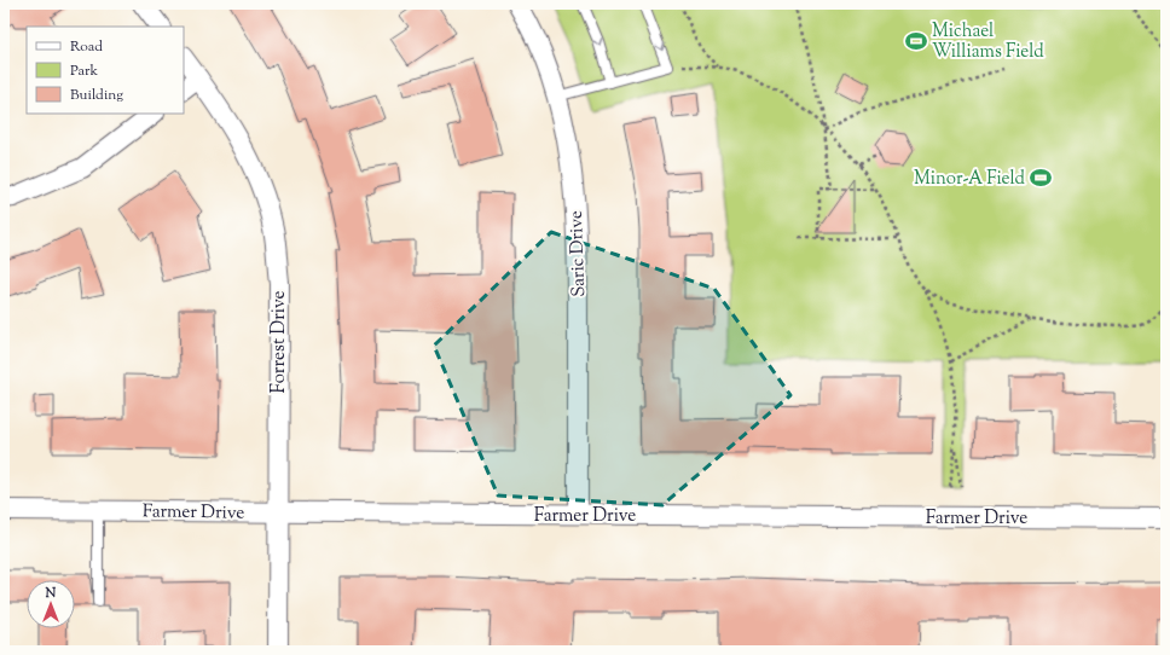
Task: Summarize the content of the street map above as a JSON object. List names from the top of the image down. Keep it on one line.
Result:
{"streets":{"street":["Saric Drive","Forrest Drive","Farmer Drive"]},"crossings":[["Saric Drive","Farmer Drive"],["Forrest Drive","Farmer Drive"]],"places":{"sports":["Michael Williams Field","Minor-A Field"]},"legend":["Road","Park","Building"],"north":"top"}
